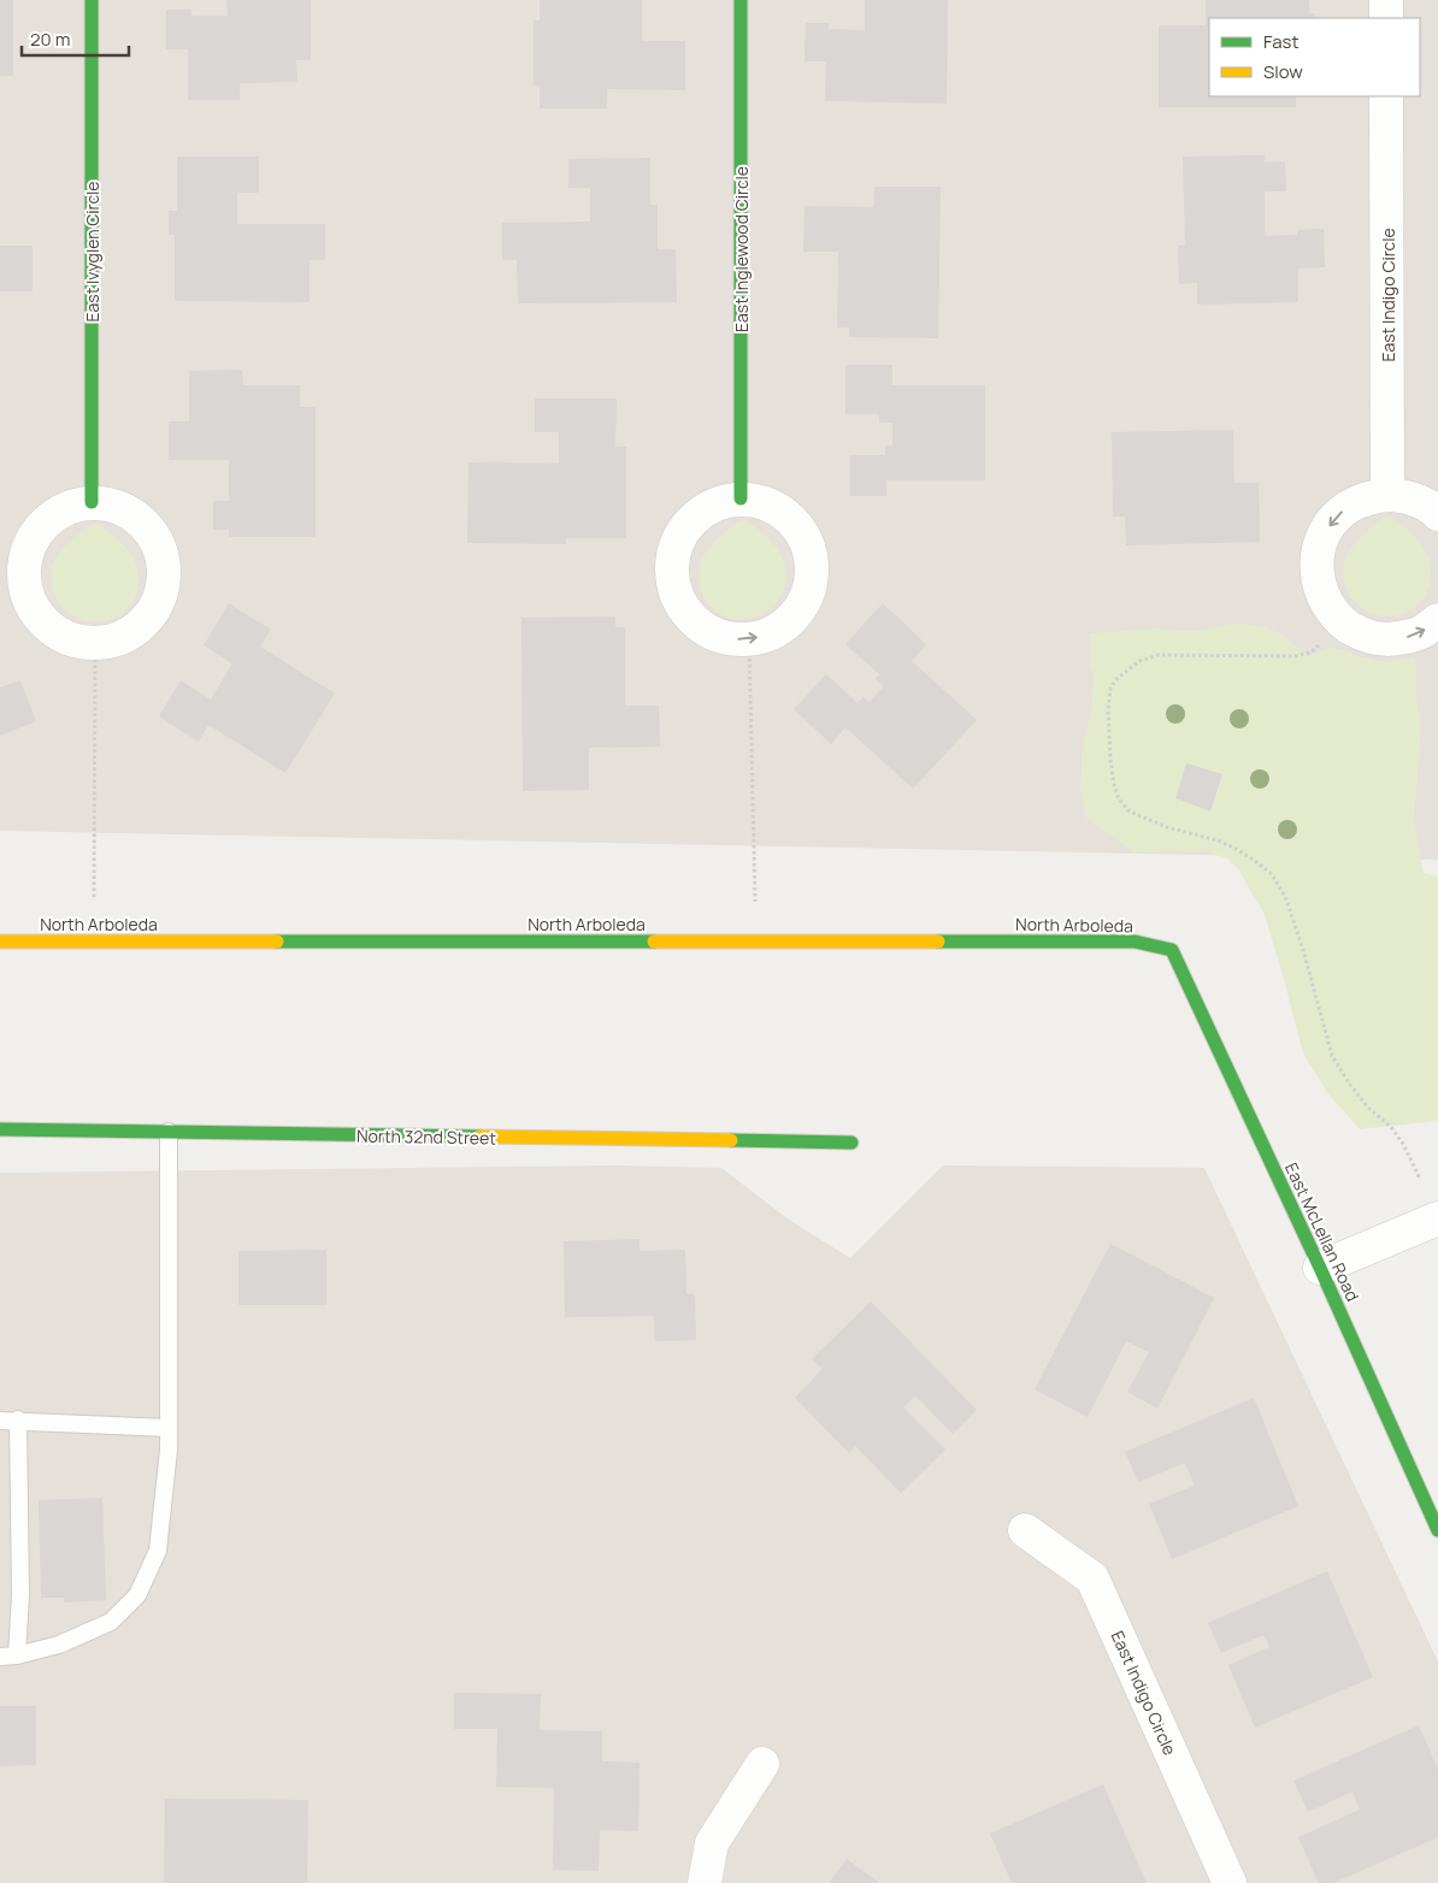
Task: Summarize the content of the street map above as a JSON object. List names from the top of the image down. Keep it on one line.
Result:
{"streets":{"street":["East Inglewood Circle","East Ivyglen Circle","East Indigo Circle","North Arboleda","North 32nd Street","East McLellan Road"]},"crossings":[["North Arboleda","East McLellan Road"]],"legend":["Fast","Slow"],"scale_bar":"20 m"}
